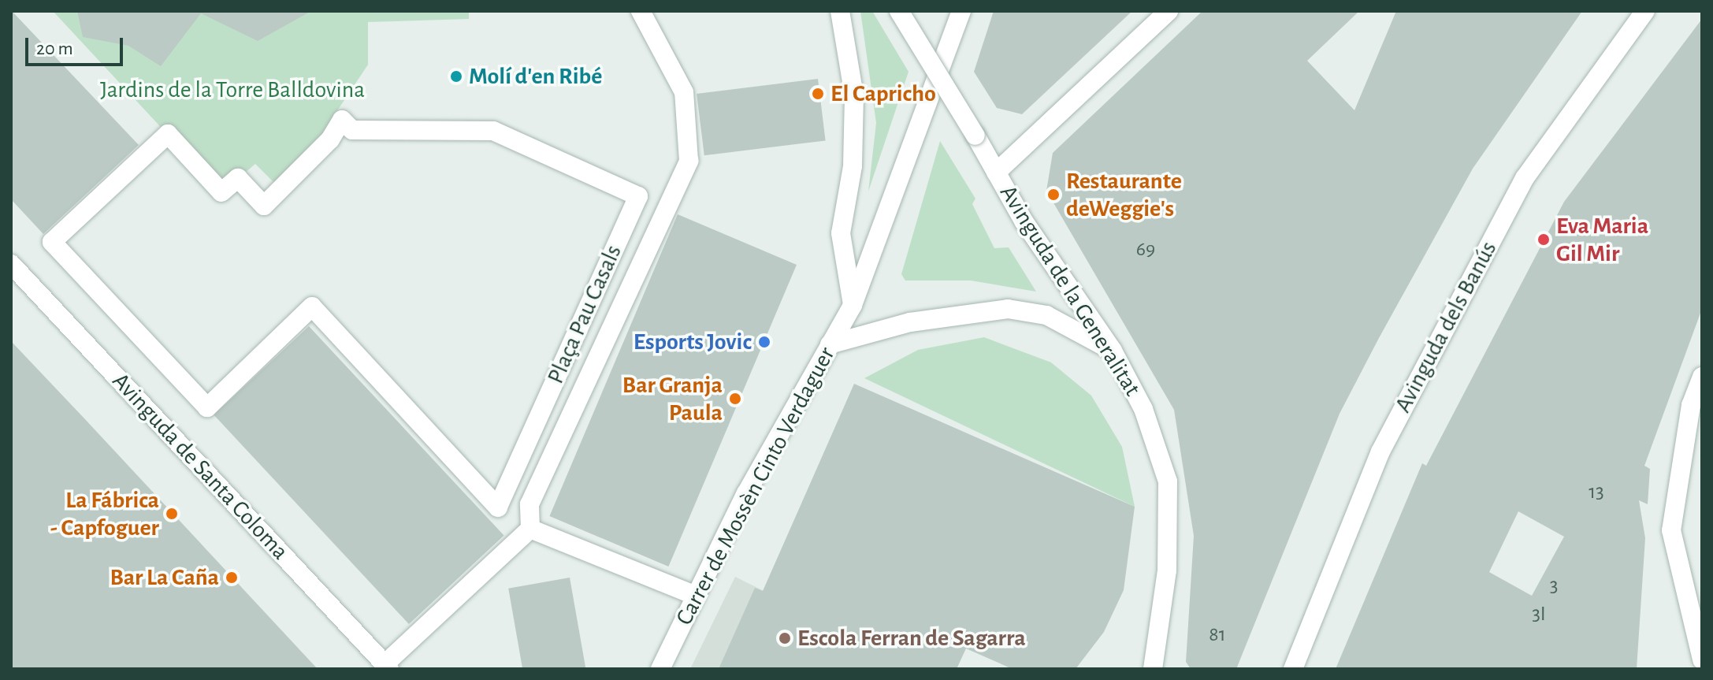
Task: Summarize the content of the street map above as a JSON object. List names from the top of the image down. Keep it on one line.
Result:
{"streets":{"street":["Avinguda de la Generalitat","Plaça Pau Casals","Avinguda dels Banús","Avinguda de Santa Coloma","Carrer de Mossèn Cinto Verdaguer"]},"parks":["Jardins de la Torre Balldovina"],"places":["Molí d'en Ribé","El Capricho","Restaurante deWeggie's","Eva Maria Gil Mir","Esports Jovic","Bar Granja Paula","La Fábrica - Capfoguer","Bar La Caña","Escola Ferran de Sagarra"],"house_numbers":["69","13","3","3I","81"],"scale_bar":"20 m"}
